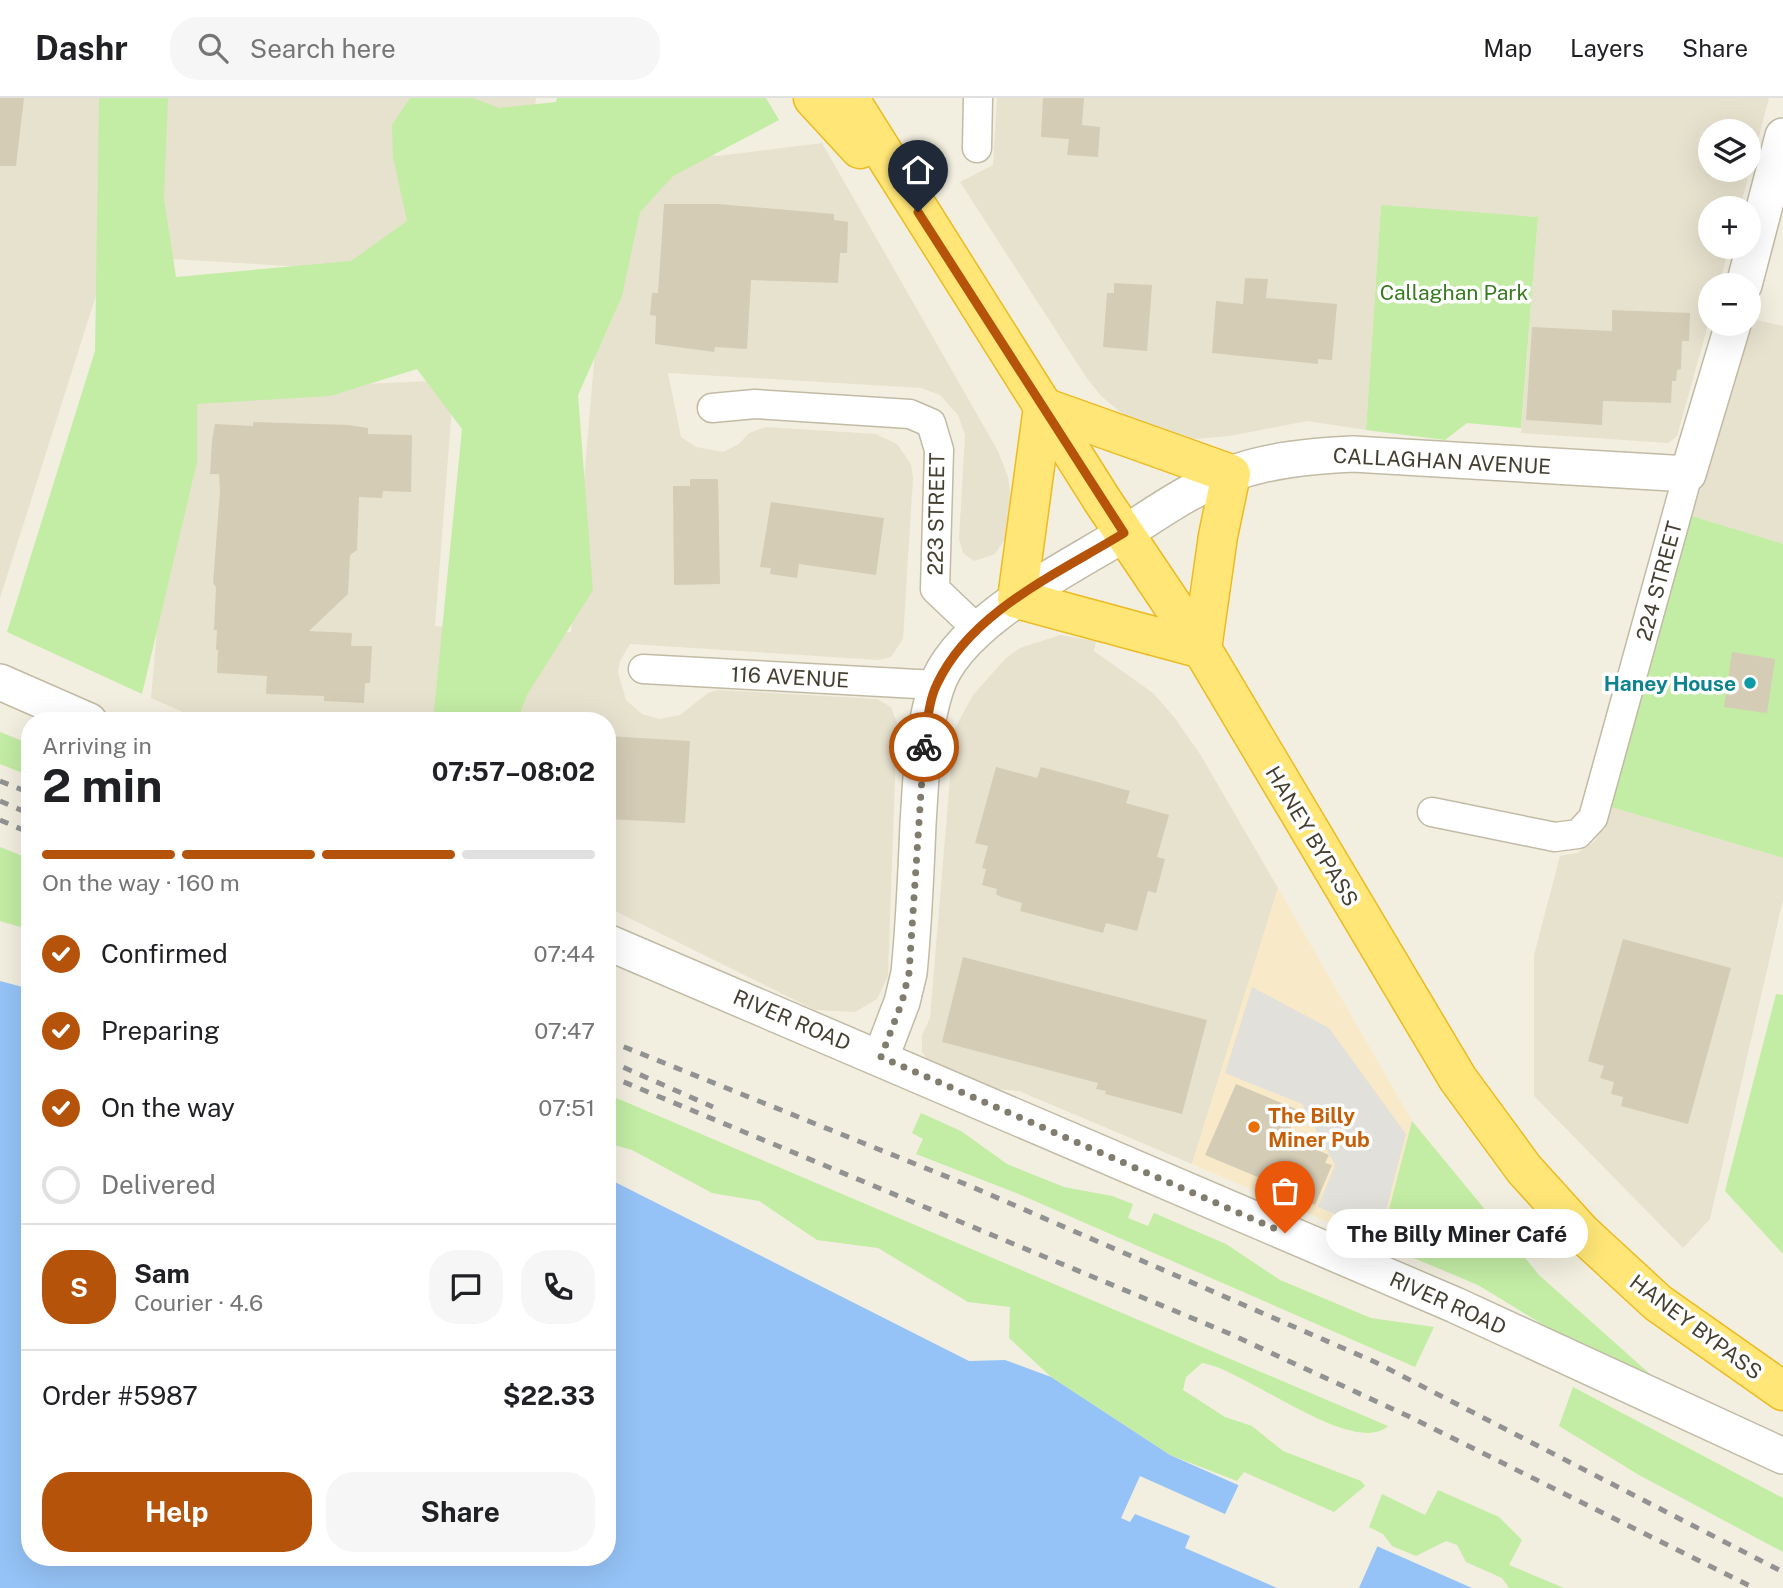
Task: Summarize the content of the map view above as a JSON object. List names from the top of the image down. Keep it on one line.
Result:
{"streets":{"highway":["HANEY BYPASS"],"street":["CALLAGHAN AVENUE","223 STREET","224 STREET","116 AVENUE","RIVER ROAD"]},"crossings":[["CALLAGHAN AVENUE","223 STREET"],["CALLAGHAN AVENUE","224 STREET"],["CALLAGHAN AVENUE","116 AVENUE"],["CALLAGHAN AVENUE","HANEY BYPASS"]],"parks":["Callaghan Park"],"places":["Haney House","The Billy Miner Pub","The Billy Miner Café"],"page":{"header":"Dashr","search":"Search here","nav":["Map","Layers","Share"],"map_buttons":["+","−"],"heading":["2 min","Arriving in","07:57–08:02"],"panel":["Sam","Courier · 4.6","Order #5987","$22.33"],"bar":"On the way · 160 m","list":[["Confirmed","07:44"],["Preparing","07:47"],["On the way","07:51"],"Delivered"],"bubble":"The Billy Miner Café","round":"S","buttons":["Help","Share"]}}
